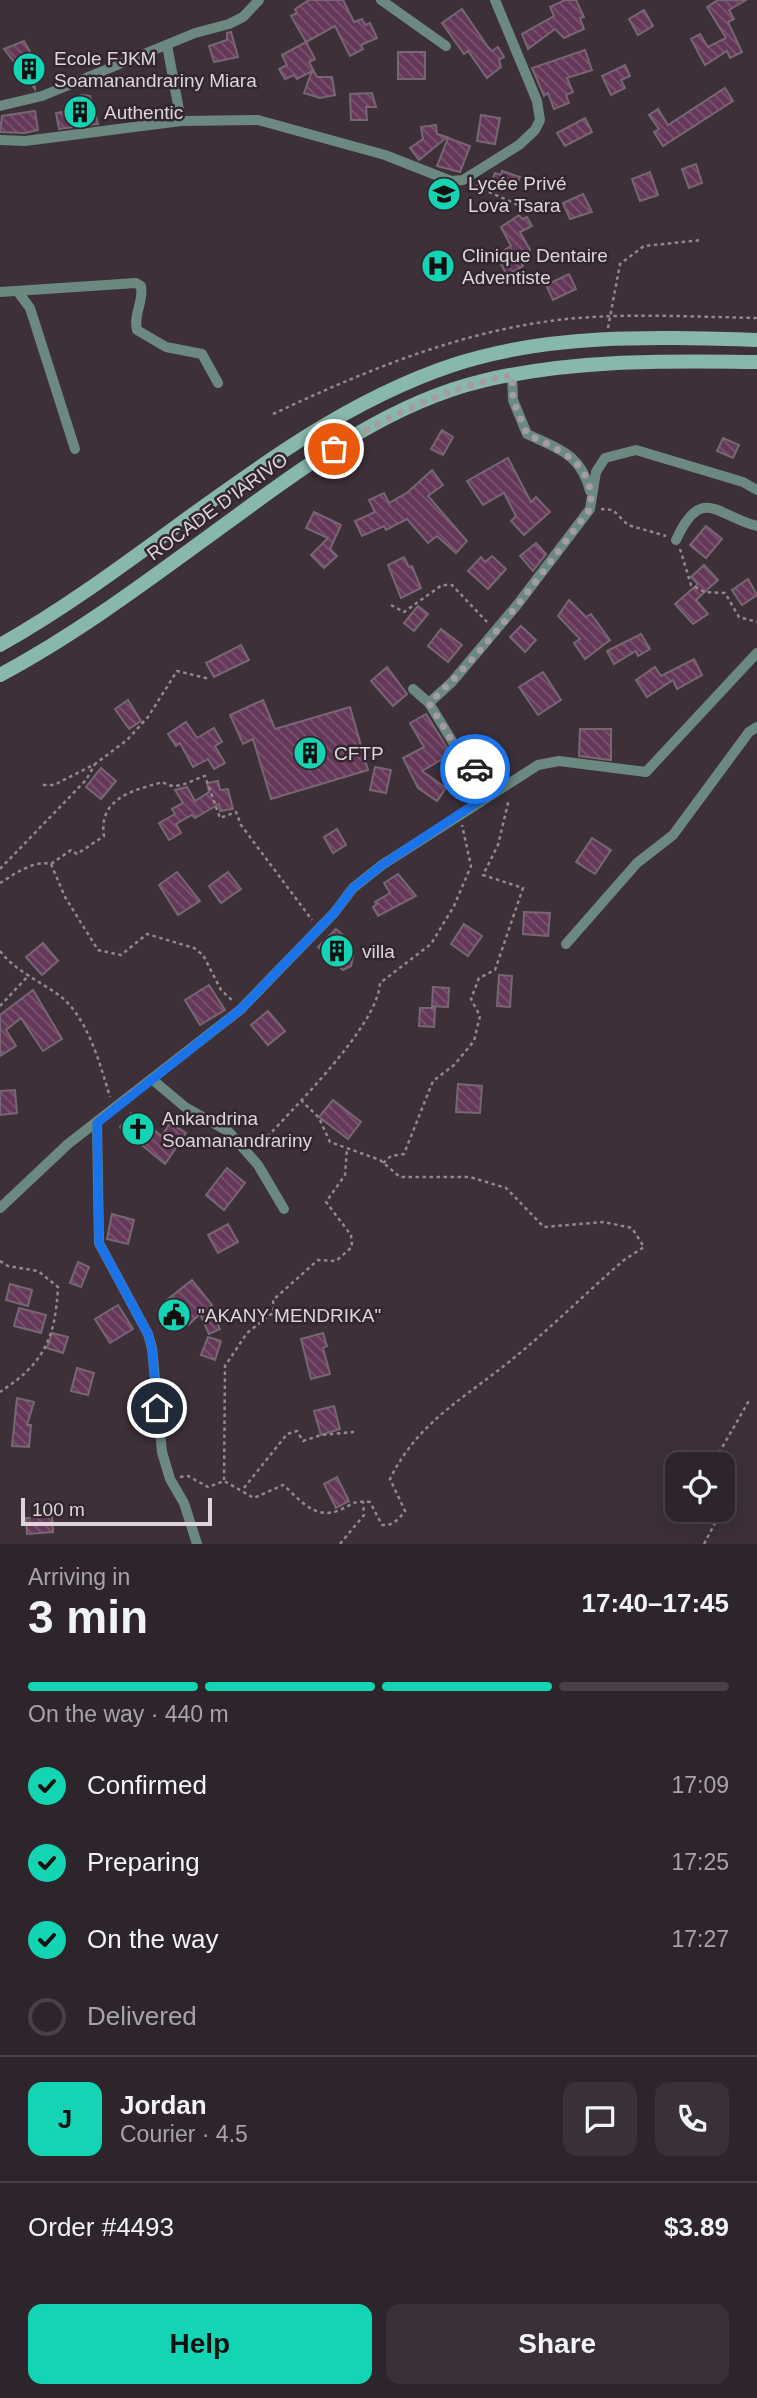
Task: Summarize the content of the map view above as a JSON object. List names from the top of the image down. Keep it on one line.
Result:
{"streets":{"main road":["ROCADE D'IARIVO"]},"places":{"building":["Ecole FJKM Soamanandrariny Miara","Authentic","CFTP","villa"],"school or university":["Lycée Privé Lova Tsara"],"hospital":["Clinique Dentaire Adventiste"],"church":["Ankandrina Soamanandrariny"],"public building":["\"AKANY MENDRIKA\""]},"scale_bar":"100 m","page":{"scale":"100 m","heading":["3 min","Arriving in","17:40–17:45"],"panel":["Jordan","Courier · 4.5","Order #4493","$3.89"],"bar":"On the way · 440 m","list":[["Confirmed","17:09"],["Preparing","17:25"],["On the way","17:27"],"Delivered"],"round":"J","buttons":["Help","Share"]}}
